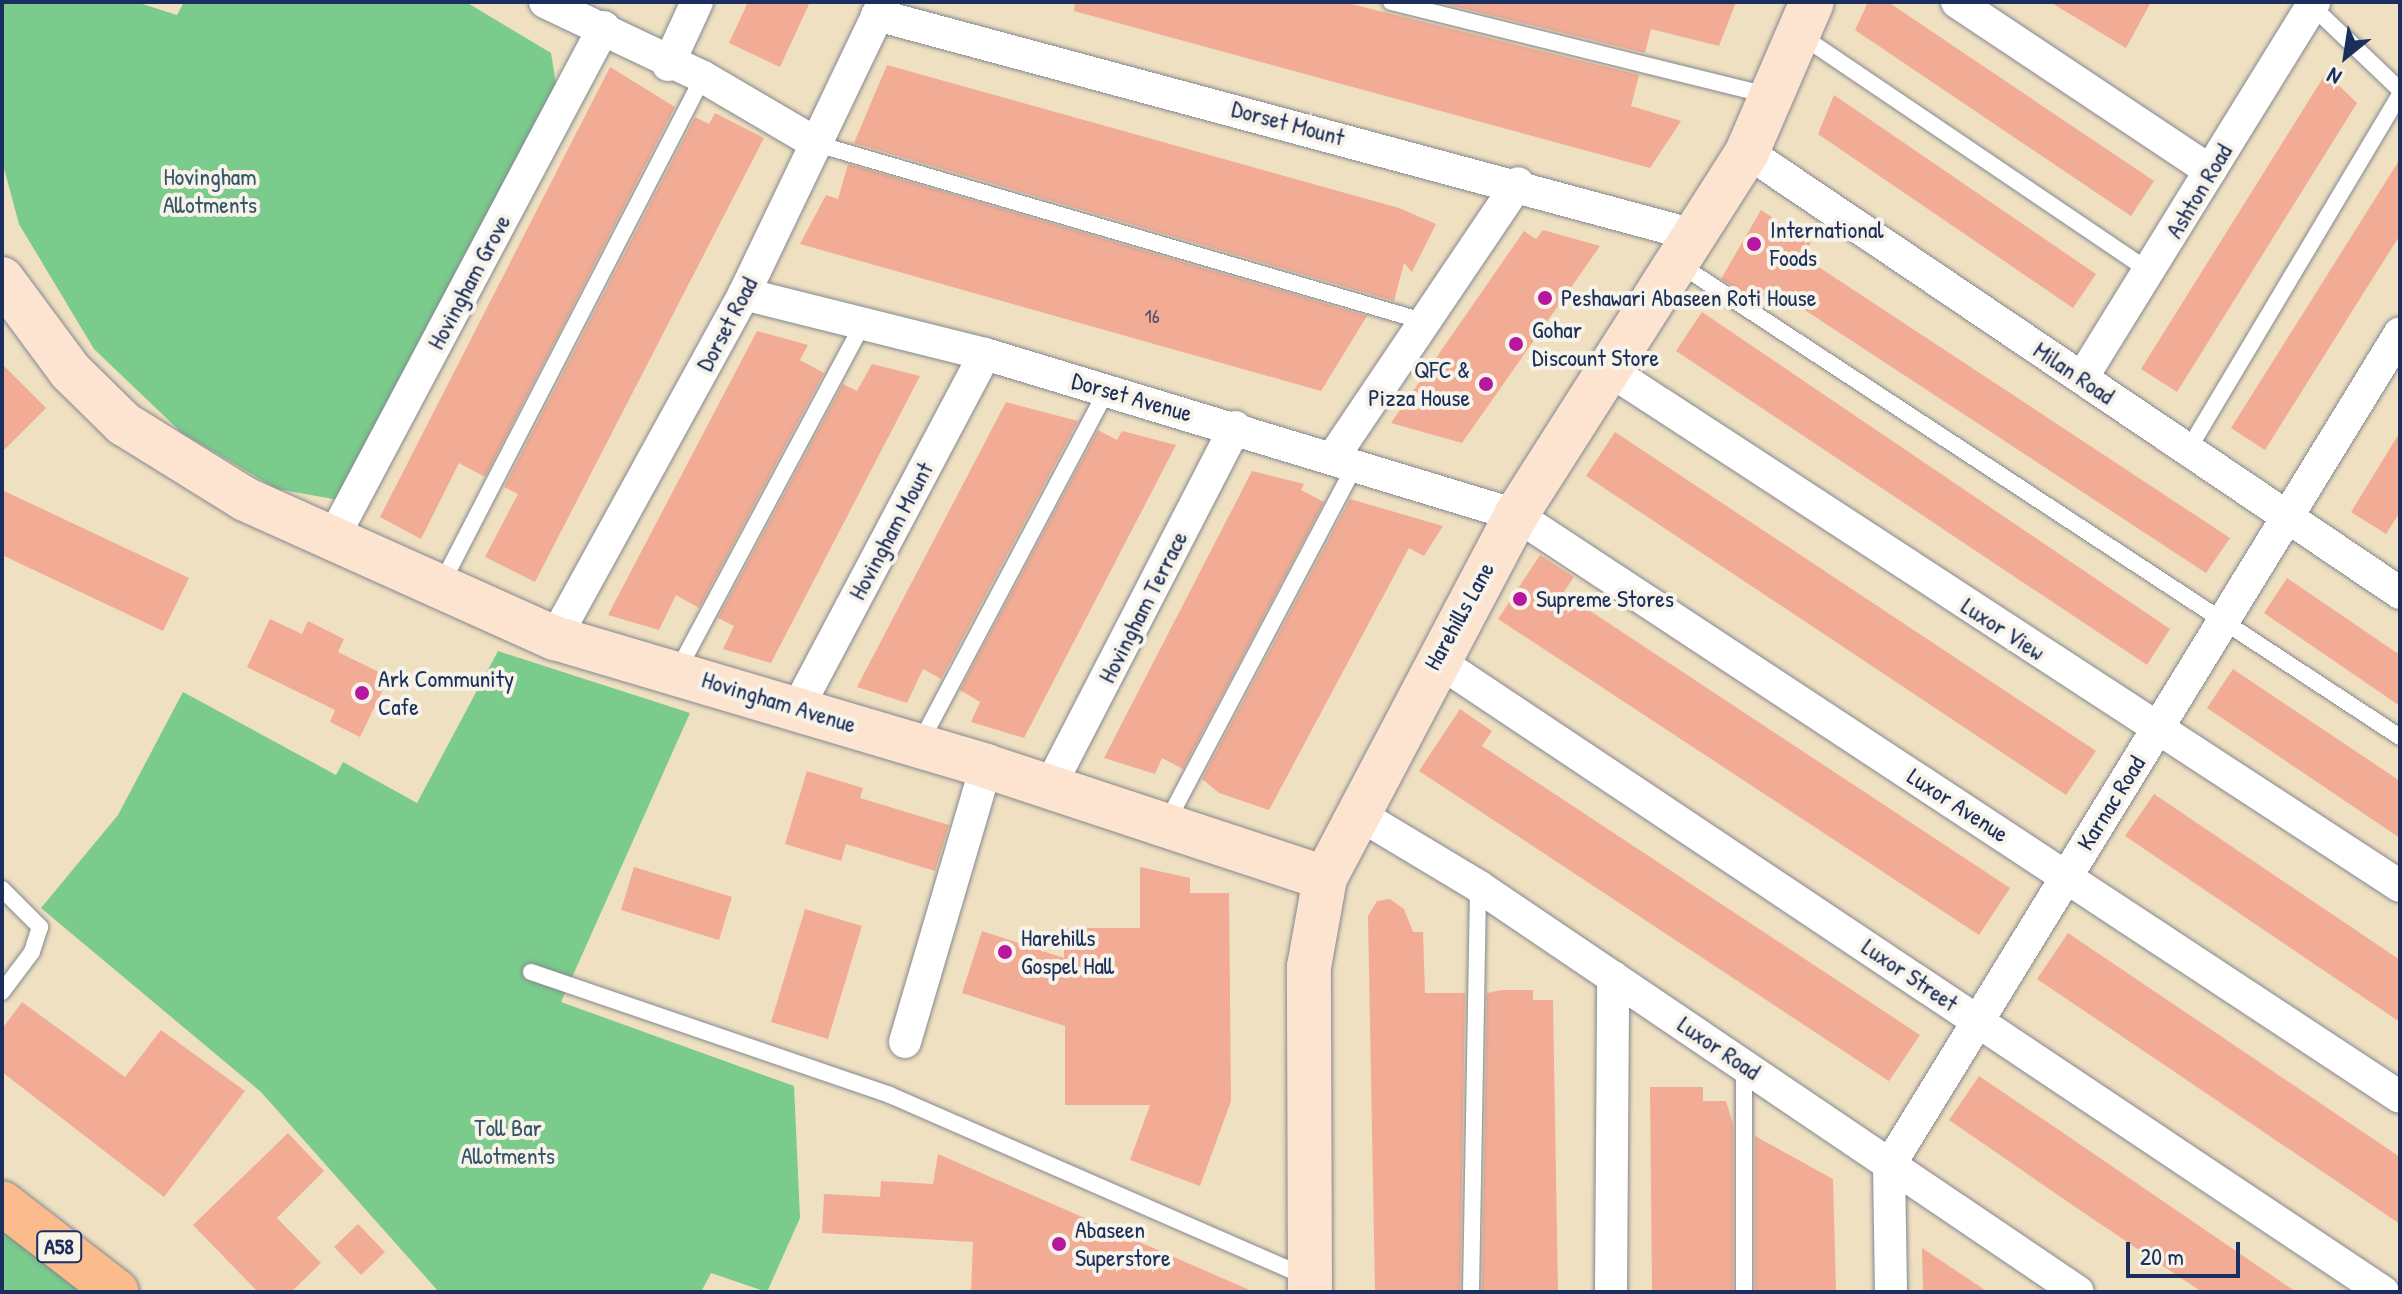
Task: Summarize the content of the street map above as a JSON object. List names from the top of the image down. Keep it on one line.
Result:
{"streets":{"main road":["A58"],"street":["Dorset Mount","Ashton Road","Hovingham Grove","Dorset Road","Milan Road","Dorset Avenue","Hovingham Mount","Hovingham Terrace","Harehills Lane","Luxor View","Hovingham Avenue","Karnac Road","Luxor Avenue","Luxor Street","Luxor Road"]},"crossings":[["Dorset Mount","Dorset Road"],["Dorset Mount","Harehills Lane"],["Ashton Road","Milan Road"],["Hovingham Grove","Hovingham Avenue"],["Dorset Road","Dorset Avenue"],["Dorset Road","Hovingham Avenue"],["Milan Road","Harehills Lane"],["Milan Road","Karnac Road"],["Dorset Avenue","Hovingham Mount"],["Dorset Avenue","Hovingham Terrace"],["Dorset Avenue","Harehills Lane"],["Dorset Avenue","Luxor Avenue"],["Hovingham Mount","Hovingham Avenue"],["Hovingham Terrace","Hovingham Avenue"],["Harehills Lane","Luxor View"],["Harehills Lane","Hovingham Avenue"],["Harehills Lane","Luxor Avenue"],["Harehills Lane","Luxor Street"],["Harehills Lane","Luxor Road"],["Luxor View","Karnac Road"],["Karnac Road","Luxor Avenue"],["Karnac Road","Luxor Street"],["Karnac Road","Luxor Road"]],"parks":["Hovingham Allotments","Toll Bar Allotments"],"places":["International Foods","Peshawari Abaseen Roti House","Gohar Discount Store","QFC & Pizza House","Supreme Stores","Ark Community Cafe","Harehills Gospel Hall","Abaseen Superstore"],"house_numbers":["16"],"scale_bar":"20 m","north":"bottom left"}
